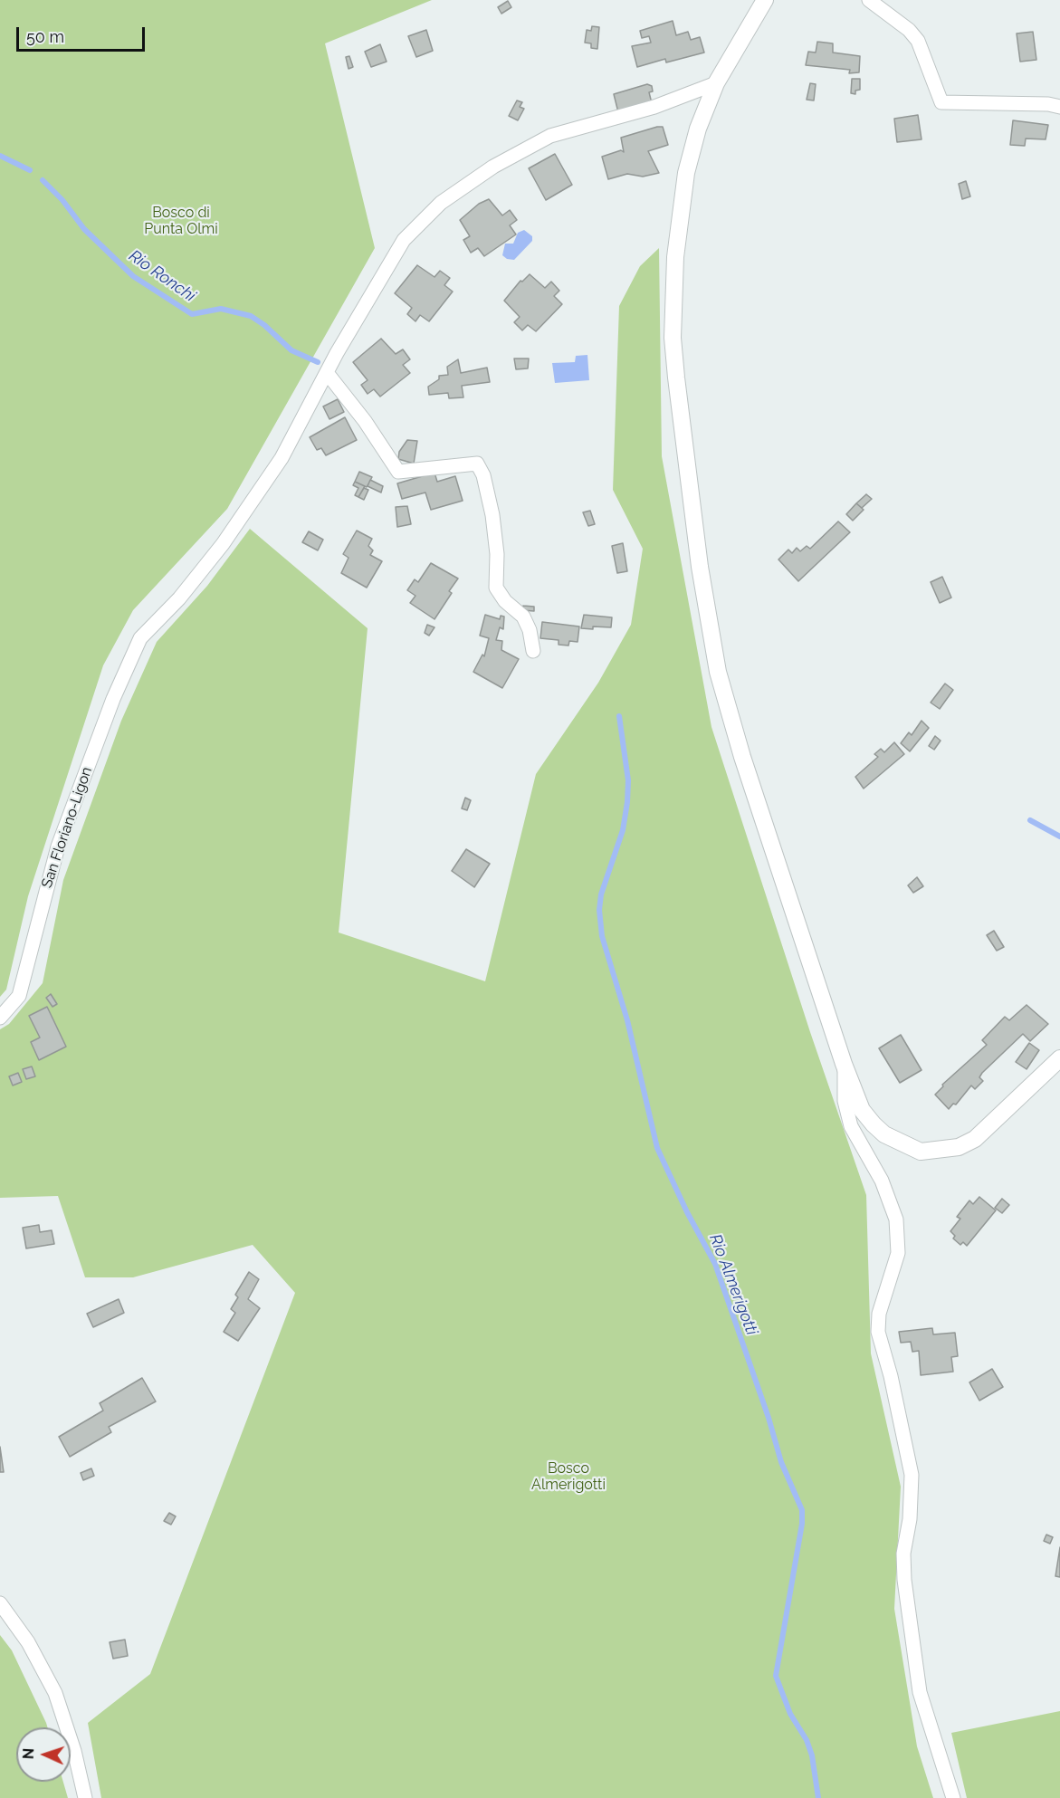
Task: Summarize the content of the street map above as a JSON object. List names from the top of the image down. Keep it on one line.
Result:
{"streets":{"street":["San Floriano-Ligon"]},"water":["Rio Ronchi","Rio Almerigotti"],"parks":["Bosco di Punta Olmi","Bosco Almerigotti"],"scale_bar":"50 m","north":"left"}
